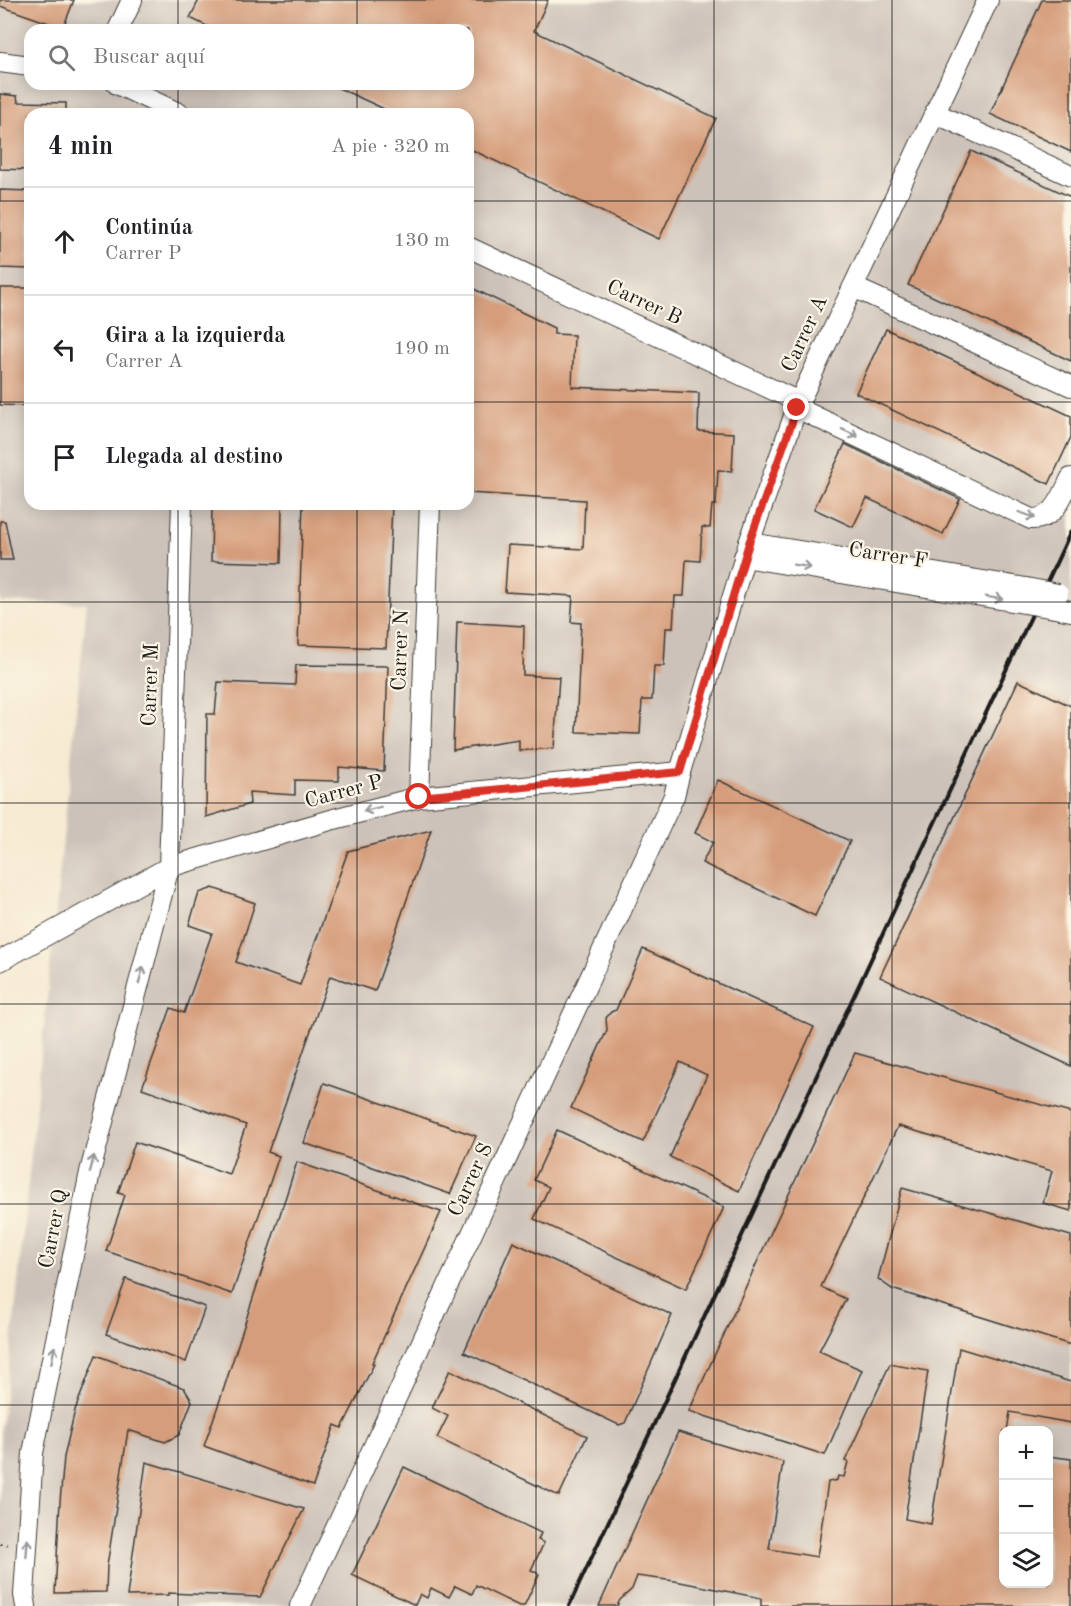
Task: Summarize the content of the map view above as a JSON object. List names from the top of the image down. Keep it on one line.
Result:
{"streets":{"street":["Carrer B","Carrer A","Carrer F","Carrer N","Carrer M","Carrer P","Carrer S","Carrer Q"]},"crossings":[["Carrer B","Carrer A"],["Carrer A","Carrer F"],["Carrer A","Carrer P"],["Carrer A","Carrer S"],["Carrer N","Carrer P"],["Carrer M","Carrer P"],["Carrer M","Carrer Q"],["Carrer P","Carrer S"],["Carrer P","Carrer Q"]],"one_way":["Carrer P","Carrer Q"],"page":{"search":"Buscar aquí","heading":["4 min","A pie · 320 m"],"list":[["Continúa","Carrer P","130 m"],["Gira a la izquierda","Carrer A","190 m"],"Llegada al destino"],"map_buttons":["+","−"]}}
